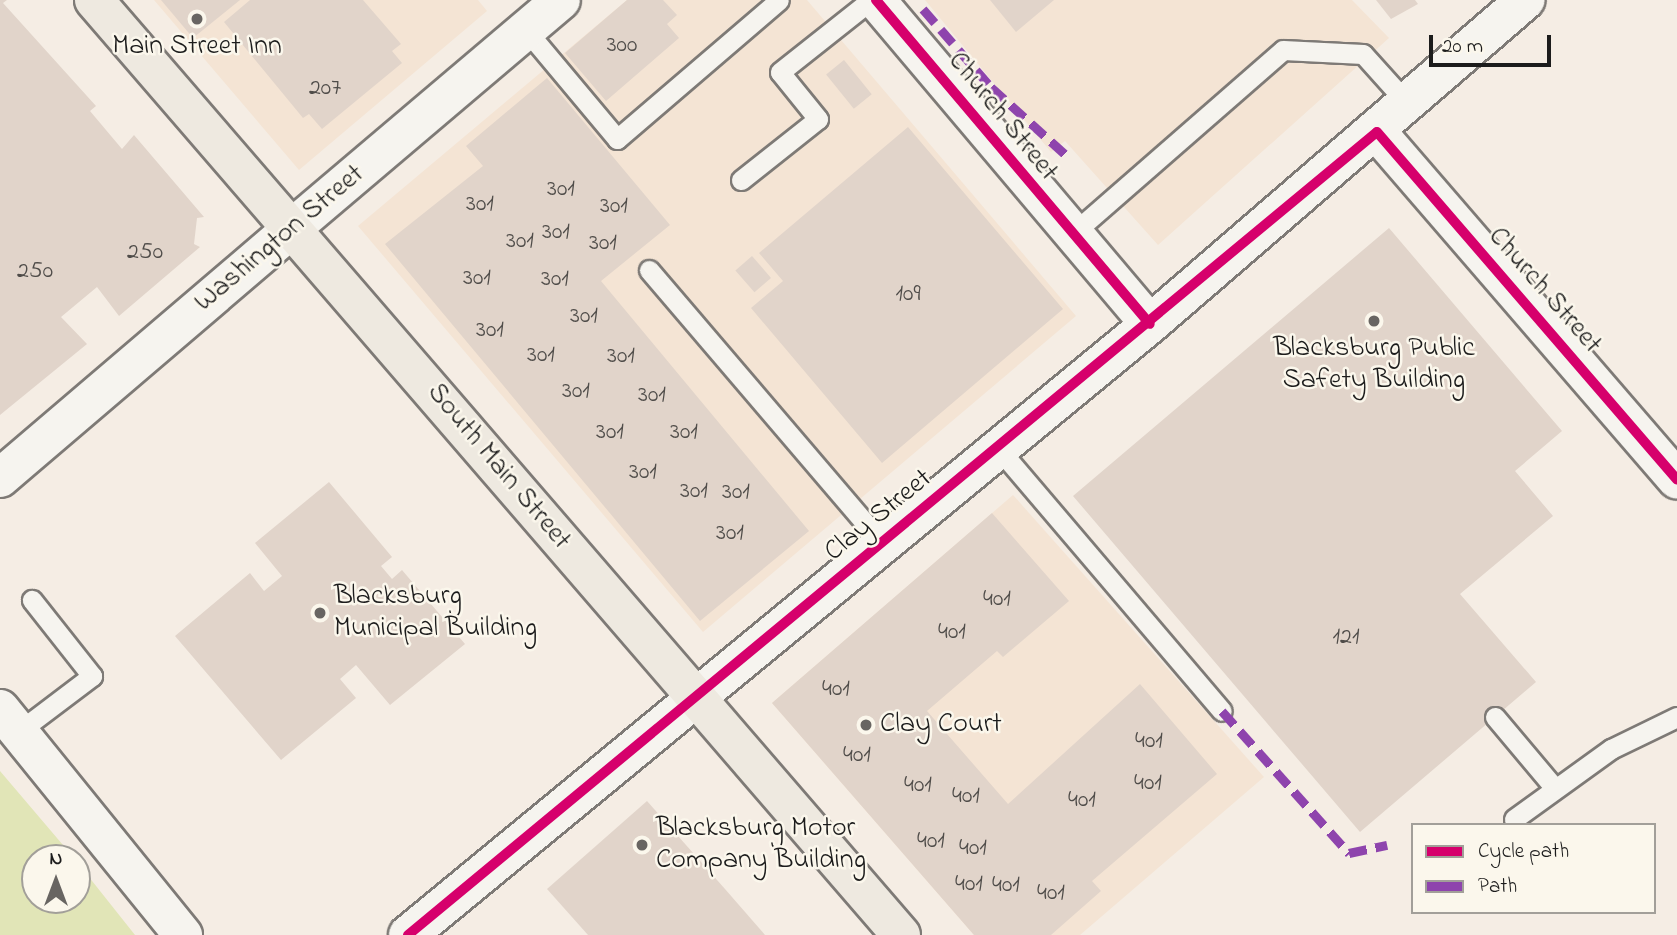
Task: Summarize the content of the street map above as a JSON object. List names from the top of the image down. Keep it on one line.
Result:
{"streets":{"main road":["South Main Street"],"street":["Church Street","Washington Street","Clay Street"]},"crossings":[["Church Street","Clay Street"],["Washington Street","South Main Street"],["South Main Street","Clay Street"]],"places":["Main Street Inn","Blacksburg Public Safety Building","Blacksburg Municipal Building","Clay Court","Blacksburg Motor Company Building"],"house_numbers":["300","207","301","301","301","301","301","301","250","250","301","301","109","301","301","301","301","301","301","301","301","301","301","301","301","401","401","121","401","401","401","401","401","401","401","401","401","401","401","401"],"legend":["Cycle path","Path"],"scale_bar":"20 m","north":"top"}
